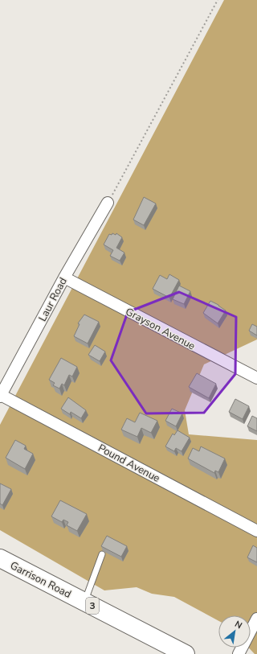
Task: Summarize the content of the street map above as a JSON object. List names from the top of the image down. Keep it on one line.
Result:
{"streets":{"main road":["Garrison Road","3"],"street":["Laur Road","Grayson Avenue","Pound Avenue"]},"crossings":[["Laur Road","Grayson Avenue"],["Laur Road","Pound Avenue"]],"north":"top right"}
